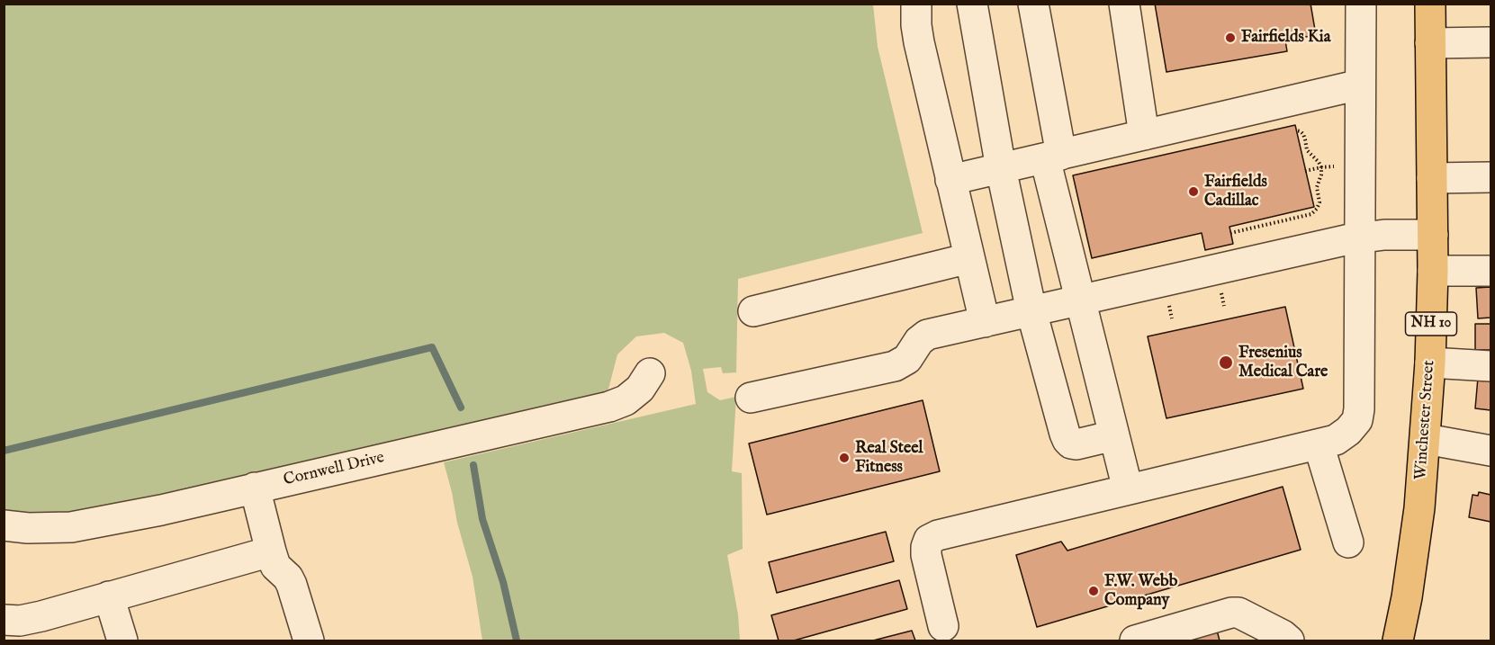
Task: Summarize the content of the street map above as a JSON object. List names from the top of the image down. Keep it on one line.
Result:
{"streets":{"main road":["NH 10","Winchester Street"],"street":["Cornwell Drive"]},"places":["Fairfields Kia","Fairfields Cadillac","Fresenius Medical Care","Real Steel Fitness","F.W. Webb Company"]}
